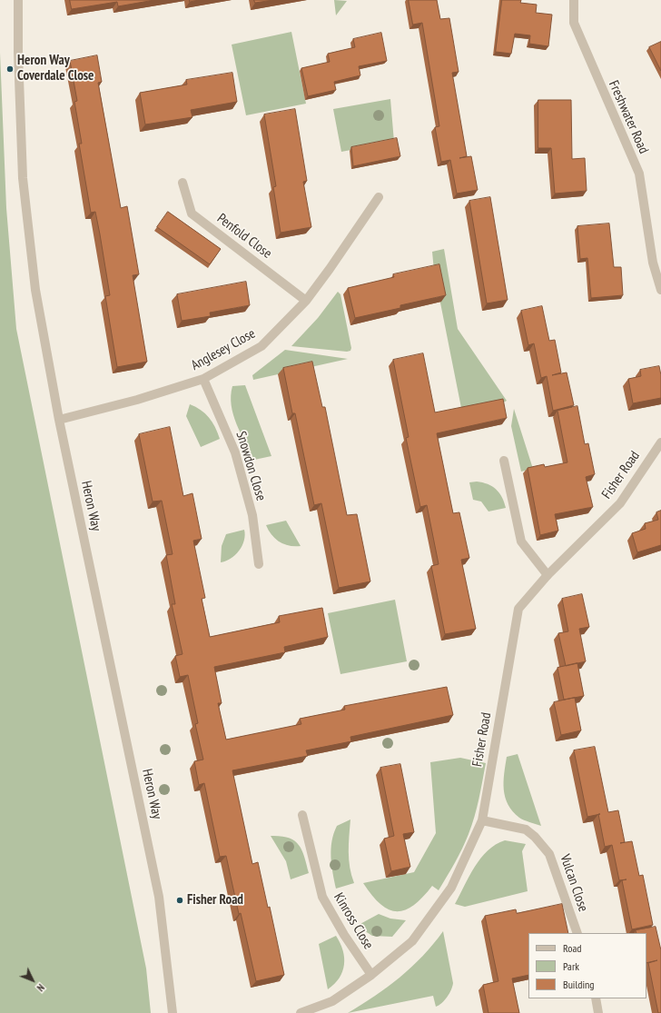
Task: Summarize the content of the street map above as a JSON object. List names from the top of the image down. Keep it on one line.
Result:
{"streets":{"street":["Freshwater Road","Penfold Close","Anglesey Close","Snowdon Close","Fisher Road","Heron Way","Vulcan Close","Kinross Close"]},"crossings":[["Penfold Close","Anglesey Close"],["Anglesey Close","Snowdon Close"],["Anglesey Close","Heron Way"],["Fisher Road","Vulcan Close"],["Fisher Road","Kinross Close"]],"places":["Heron Way Coverdale Close","Fisher Road"],"legend":["Road","Park","Building"],"north":"bottom right"}
